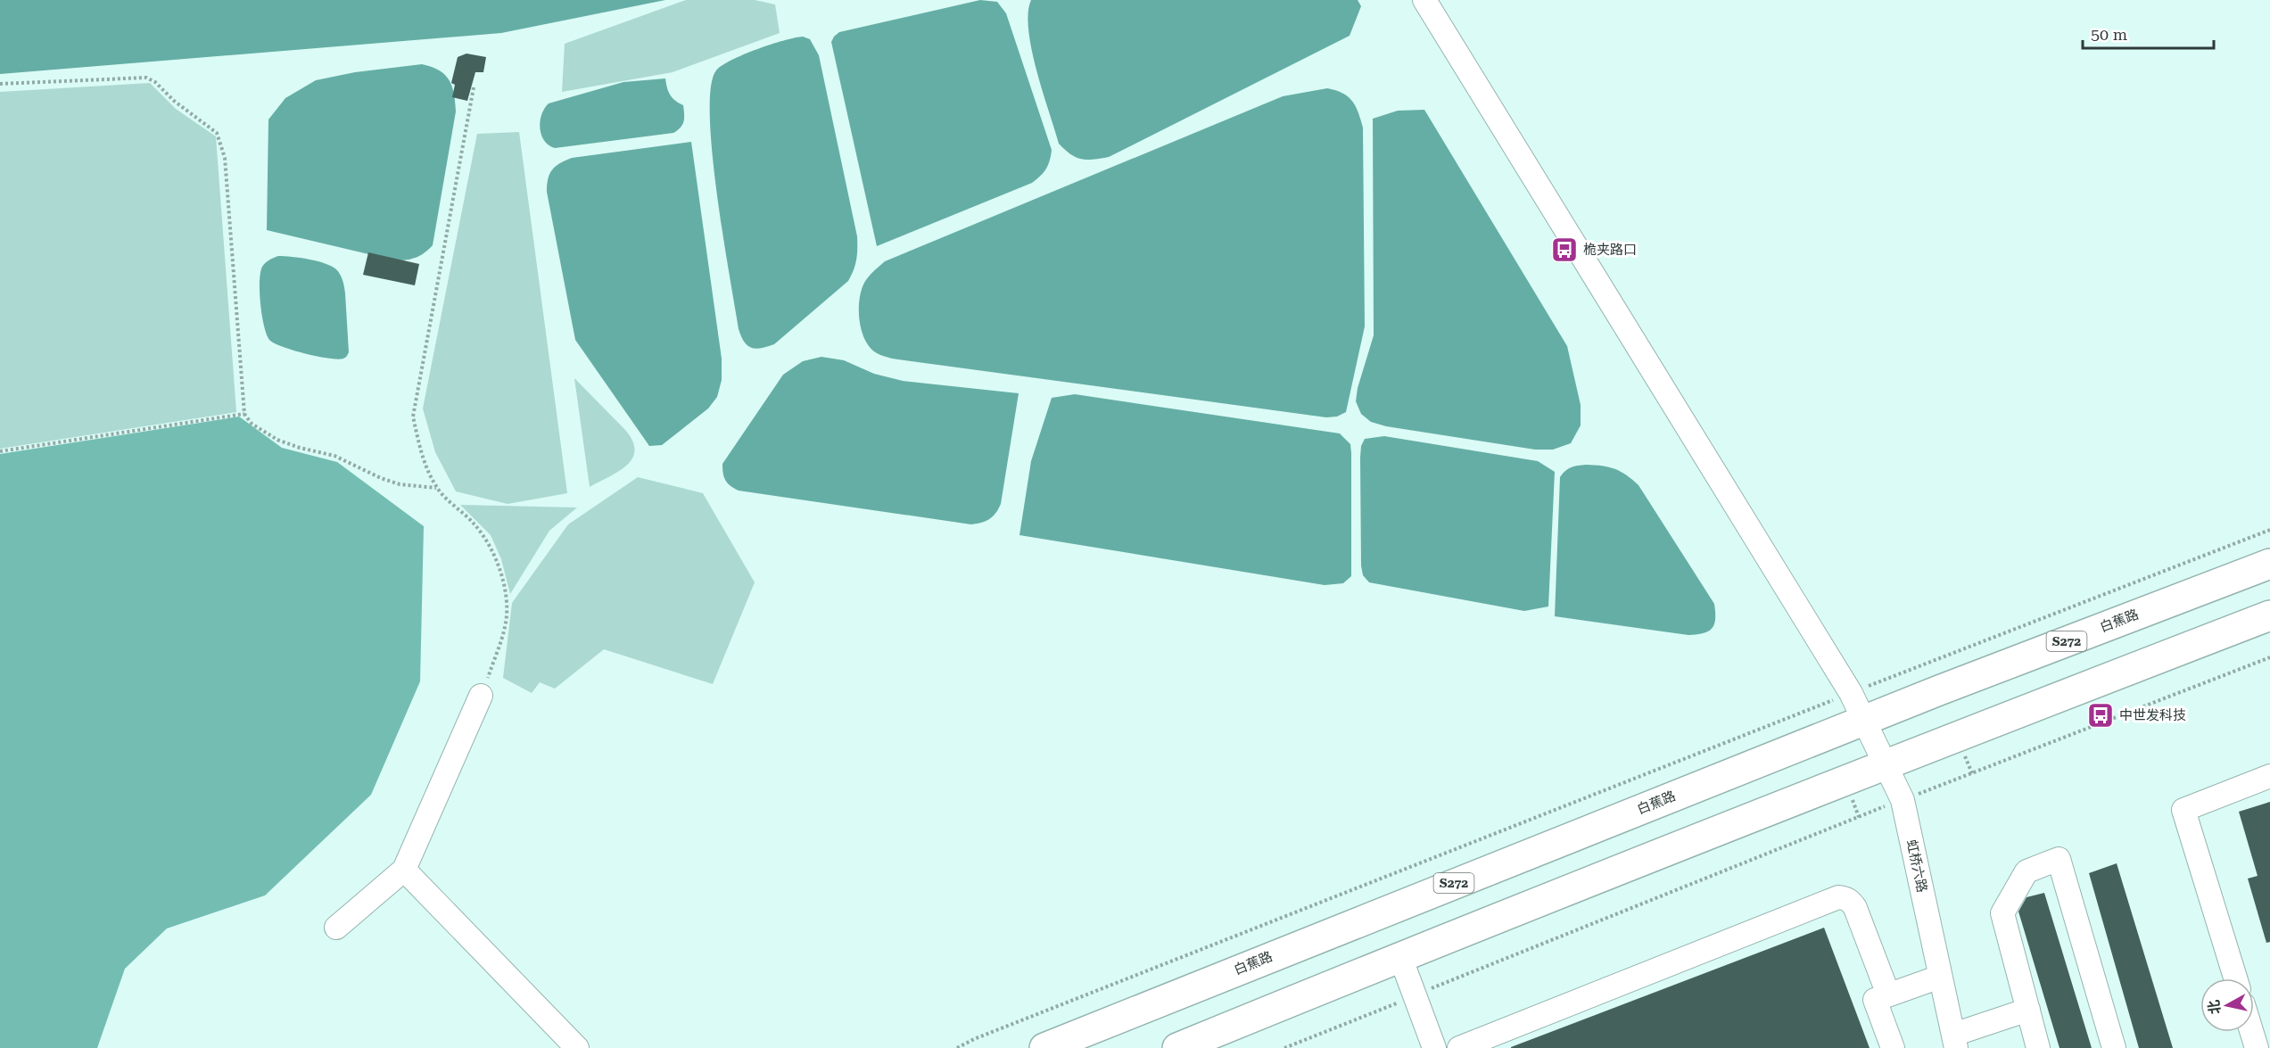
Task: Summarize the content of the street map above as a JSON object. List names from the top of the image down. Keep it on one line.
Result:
{"streets":{"main road":["白蕉路","S272"],"street":["虹桥六路"]},"crossings":[["白蕉路","虹桥六路"]],"places":{"bus stop":["桅夹路口","中世发科技"]},"scale_bar":"50 m","north":"left"}
